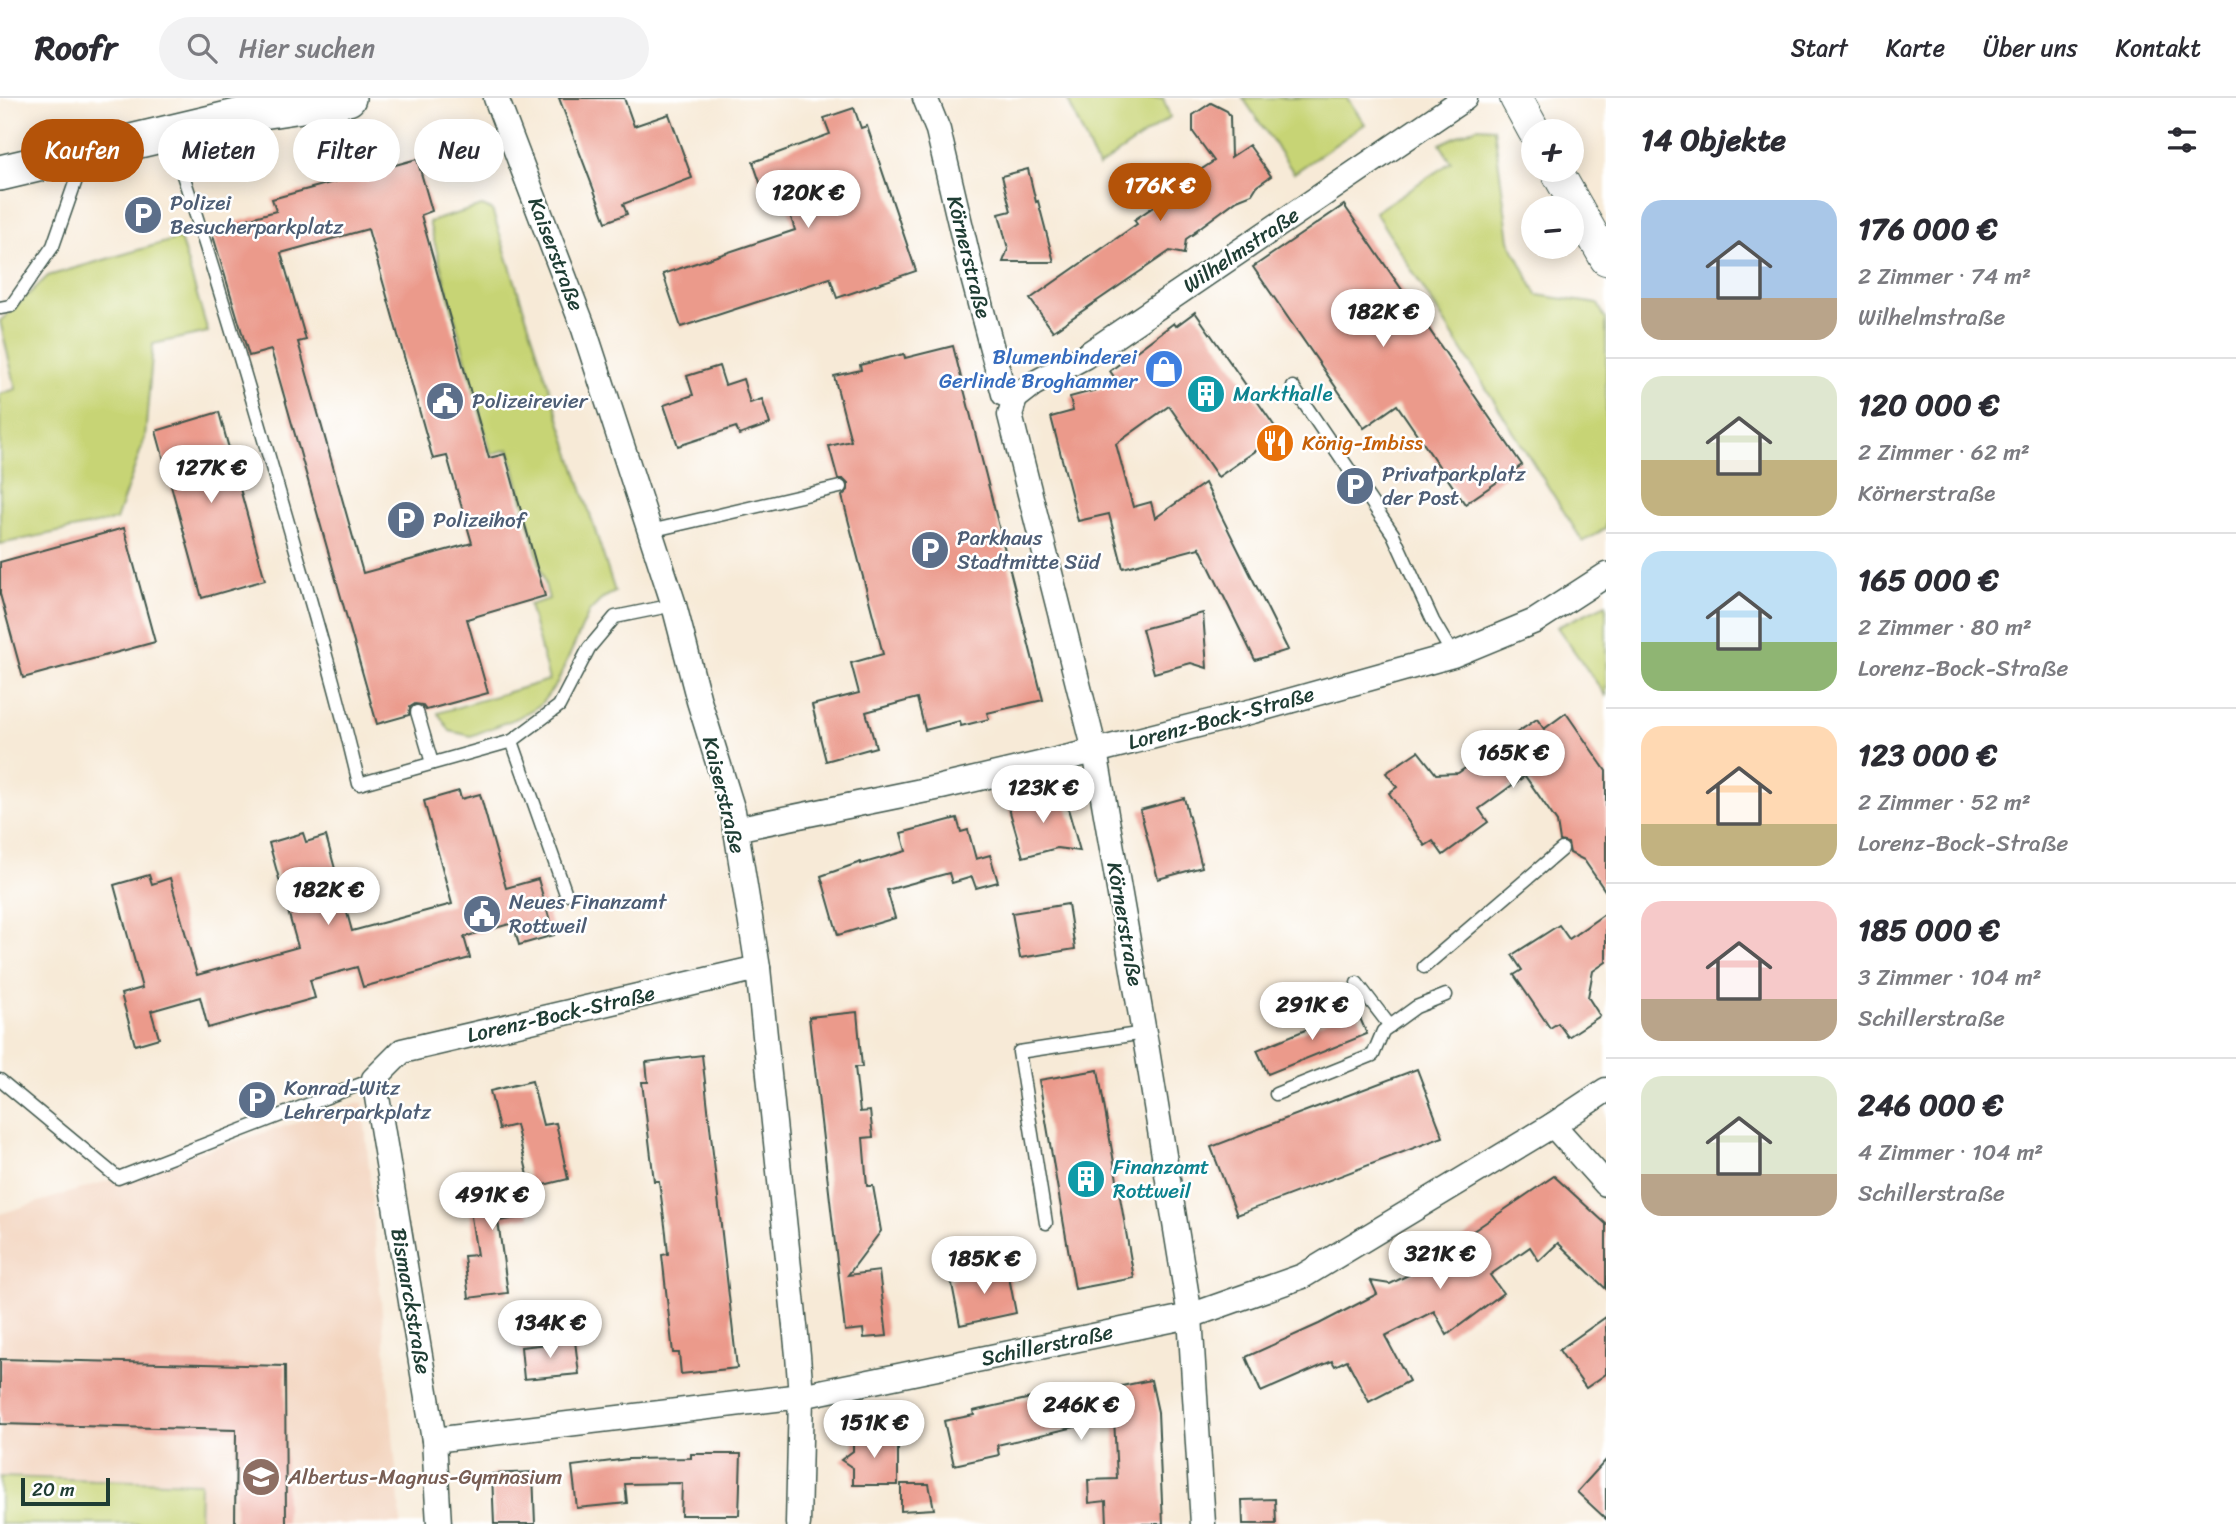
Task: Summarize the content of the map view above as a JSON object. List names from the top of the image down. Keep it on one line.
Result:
{"streets":{"street":["Wilhelmstraße","Kaiserstraße","Körnerstraße","Lorenz-Bock-Straße","Bismarckstraße","Schillerstraße"]},"crossings":[["Wilhelmstraße","Körnerstraße"],["Kaiserstraße","Lorenz-Bock-Straße"],["Kaiserstraße","Schillerstraße"],["Körnerstraße","Lorenz-Bock-Straße"],["Körnerstraße","Schillerstraße"],["Lorenz-Bock-Straße","Bismarckstraße"],["Bismarckstraße","Schillerstraße"]],"places":{"parking":["Polizei Besucherparkplatz","Privatparkplatz der Post","Polizeihof","Parkhaus Stadtmitte Süd","Konrad-Witz Lehrerparkplatz"],"shop":["Blumenbinderei Gerlinde Broghammer"],"building":["Markthalle","Finanzamt Rottweil"],"public building":["Polizeirevier","Neues Finanzamt Rottweil"],"restaurant":["König-Imbiss"],"school or university":["Albertus-Magnus-Gymnasium"]},"scale_bar":"20 m","page":{"header":"Roofr","search":"Hier suchen","nav":["Start","Karte","Über uns","Kontakt"],"heading":"14 Objekte","map_buttons":["+","−"],"chip":["Kaufen","Mieten","Filter","Neu"],"price":["176K €","120K €","182K €","127K €","165K €","123K €","182K €","291K €","491K €","321K €","185K €","134K €","246K €","151K €"],"list":[{"name":"176 000 €","note":"2 Zimmer · 74 m² · Wilhelmstraße"},{"name":"120 000 €","note":"2 Zimmer · 62 m² · Körnerstraße"},{"name":"165 000 €","note":"2 Zimmer · 80 m² · Lorenz-Bock-Straße"},{"name":"123 000 €","note":"2 Zimmer · 52 m² · Lorenz-Bock-Straße"},{"name":"185 000 €","note":"3 Zimmer · 104 m² · Schillerstraße"},{"name":"246 000 €","note":"4 Zimmer · 104 m² · Schillerstraße"}],"scale":"20 m"}}
